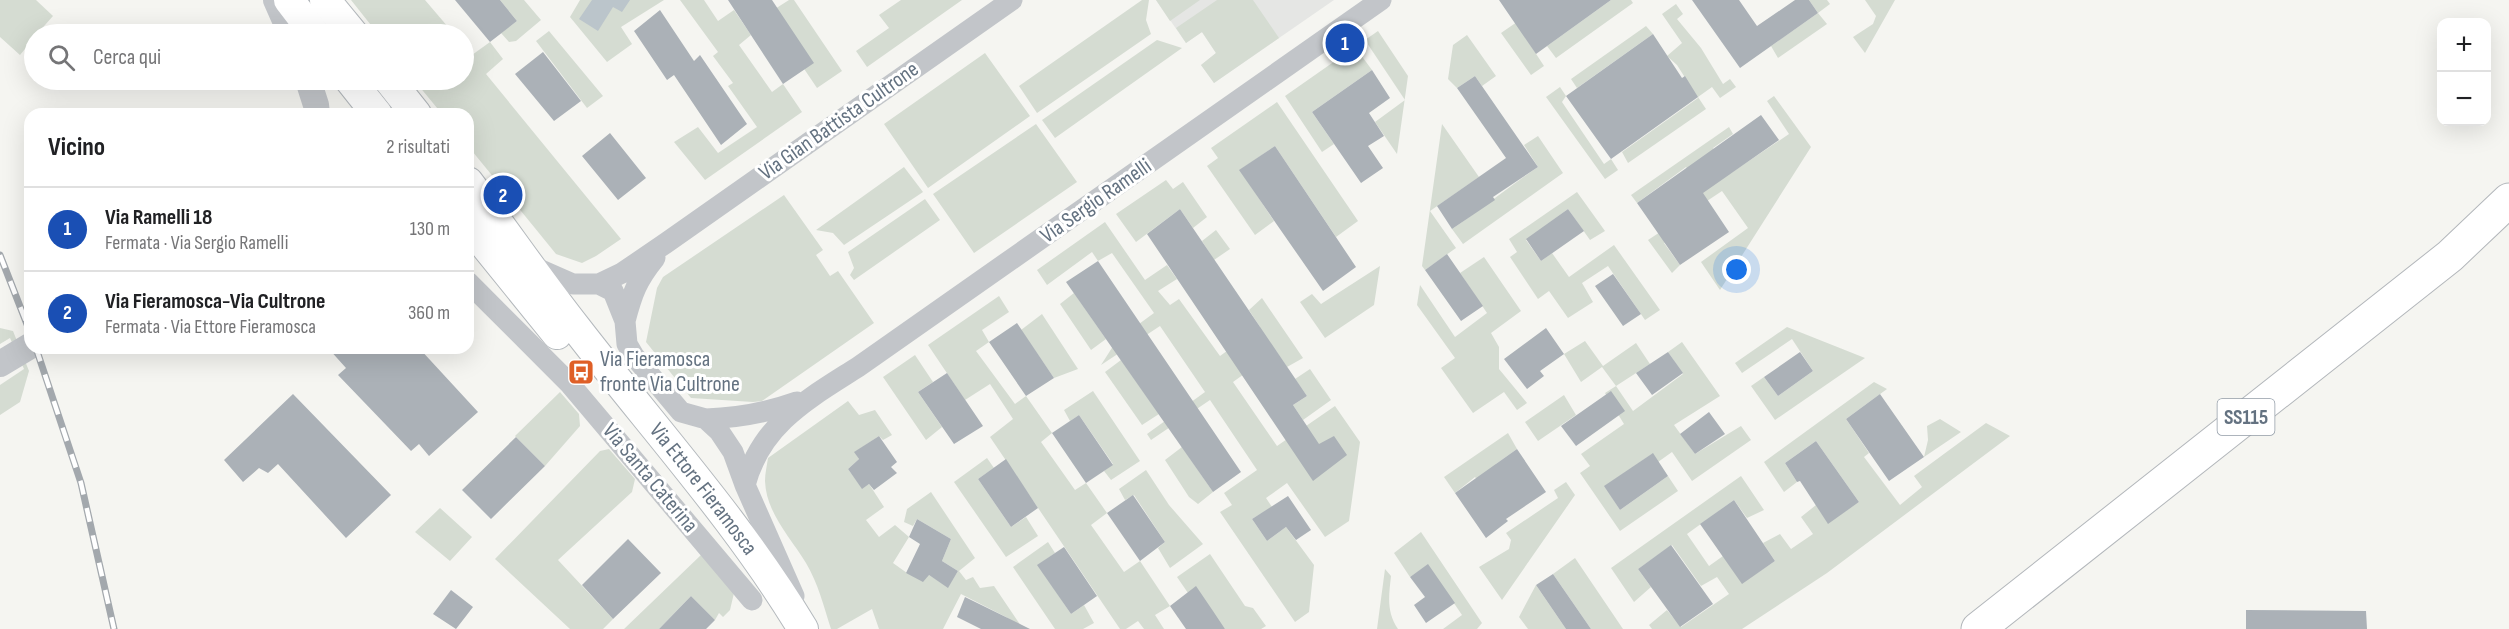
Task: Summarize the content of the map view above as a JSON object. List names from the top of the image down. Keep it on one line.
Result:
{"streets":{"main road":["SS115","Via Ettore Fieramosca"],"street":["Via Gian Battista Cultrone","Via Sergio Ramelli","Via Santa Caterina"]},"crossings":[["Via Santa Caterina","Via Ettore Fieramosca"]],"places":{"bus stop":["Via Fieramosca fronte Via Cultrone"]},"page":{"map_buttons":["+","−"],"pins":["1","2"],"search":"Cerca qui","heading":["Vicino","2 risultati"],"list":[{"mark":"1","name":"Via Ramelli 18","note":"Fermata · Via Sergio Ramelli","value":"130 m"},{"mark":"2","name":"Via Fieramosca-Via Cultrone","note":"Fermata · Via Ettore Fieramosca","value":"360 m"}]}}
